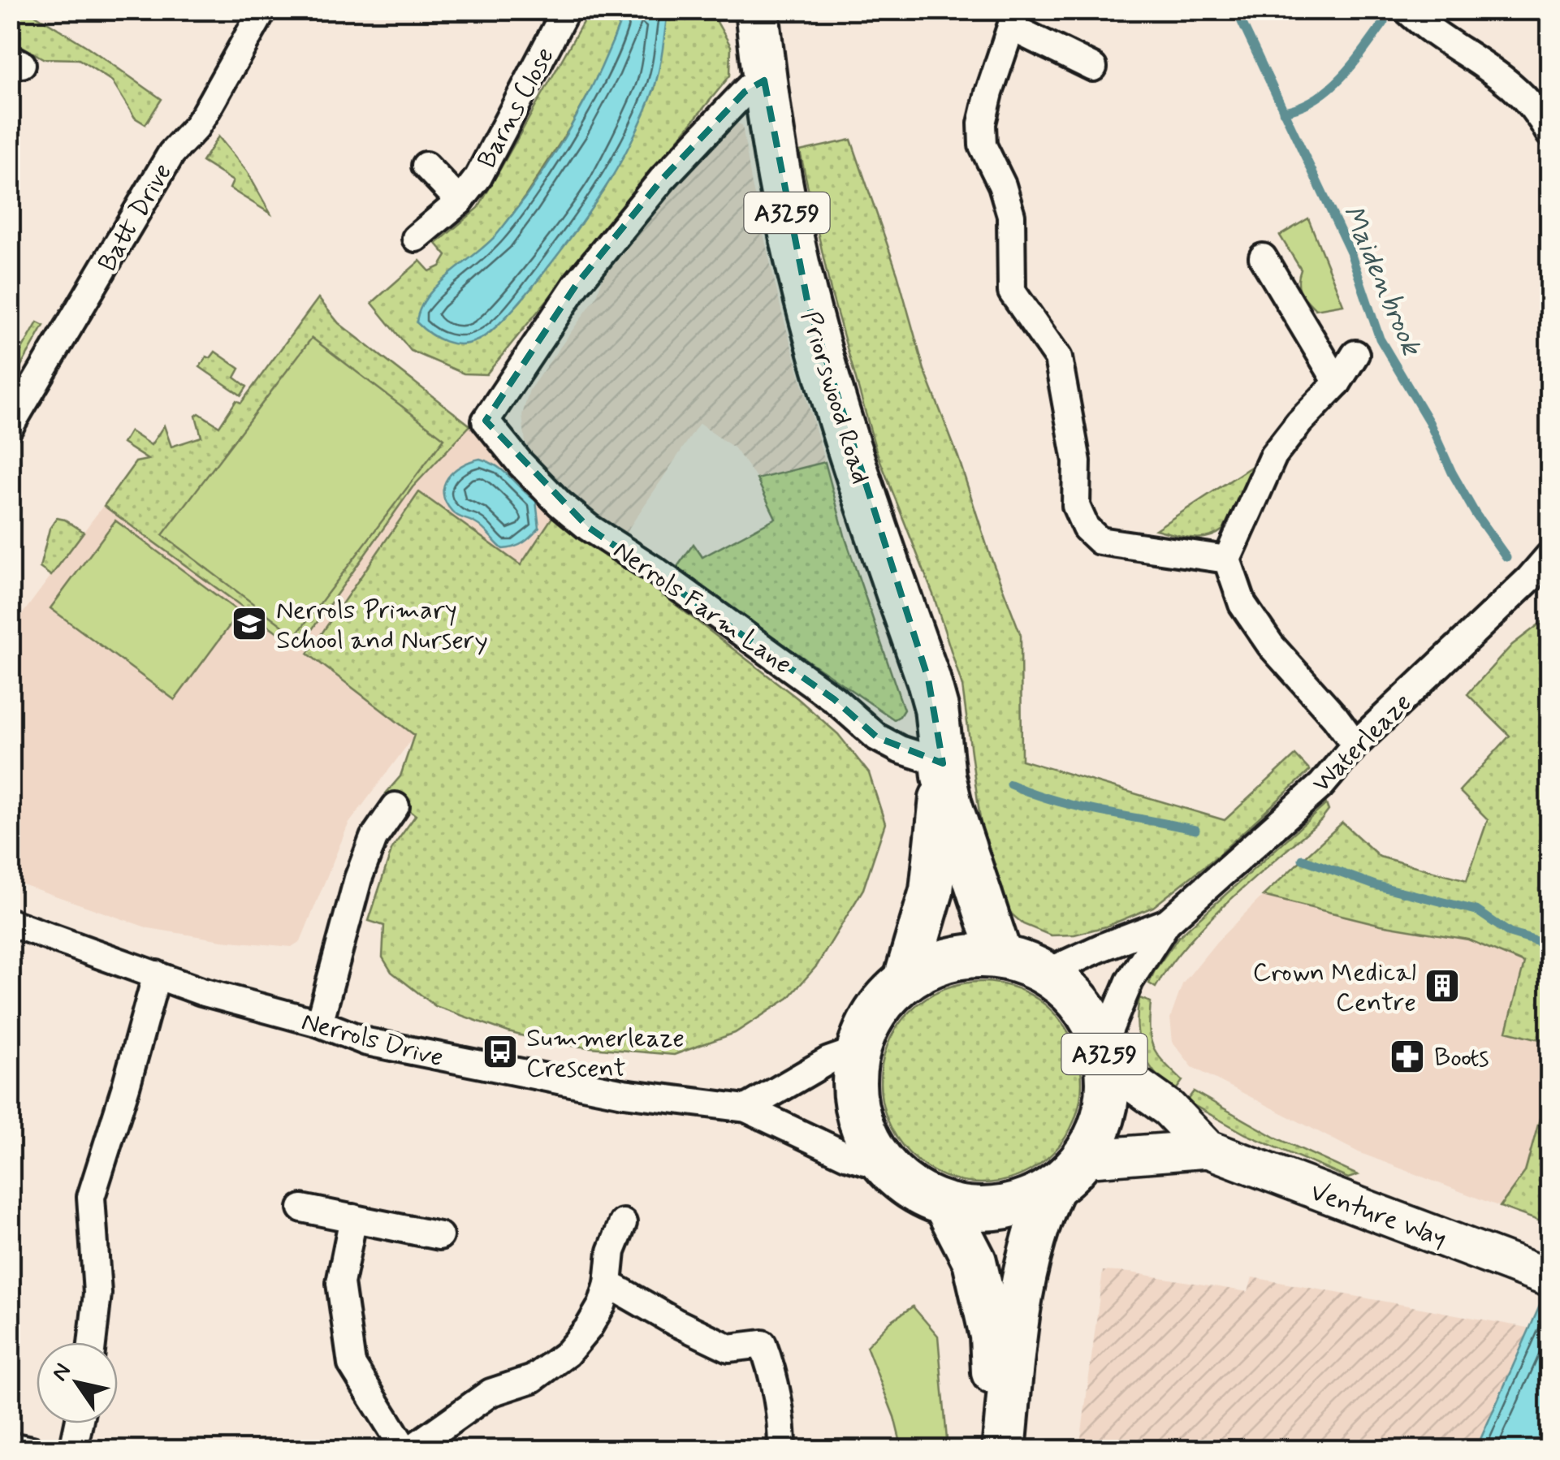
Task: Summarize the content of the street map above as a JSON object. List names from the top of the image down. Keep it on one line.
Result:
{"streets":{"main road":["A3259","Priorswood Road"],"street":["Barns Close","Batt Drive","Nerrols Farm Lane","Waterleaze","Nerrols Drive","Venture Way"]},"crossings":[["A3259","Priorswood Road"],["A3259","Waterleaze"],["A3259","Nerrols Drive"],["A3259","Venture Way"],["Priorswood Road","Nerrols Farm Lane"],["Priorswood Road","Waterleaze"],["Priorswood Road","Nerrols Drive"],["Priorswood Road","Venture Way"],["Waterleaze","Nerrols Drive"],["Waterleaze","Venture Way"],["Nerrols Drive","Venture Way"]],"water":["Maidenbrook"],"places":{"school or university":["Nerrols Primary School and Nursery"],"building":["Crown Medical Centre"],"bus stop":["Summerleaze Crescent"],"pharmacy":["Boots"]},"north":"top left"}
